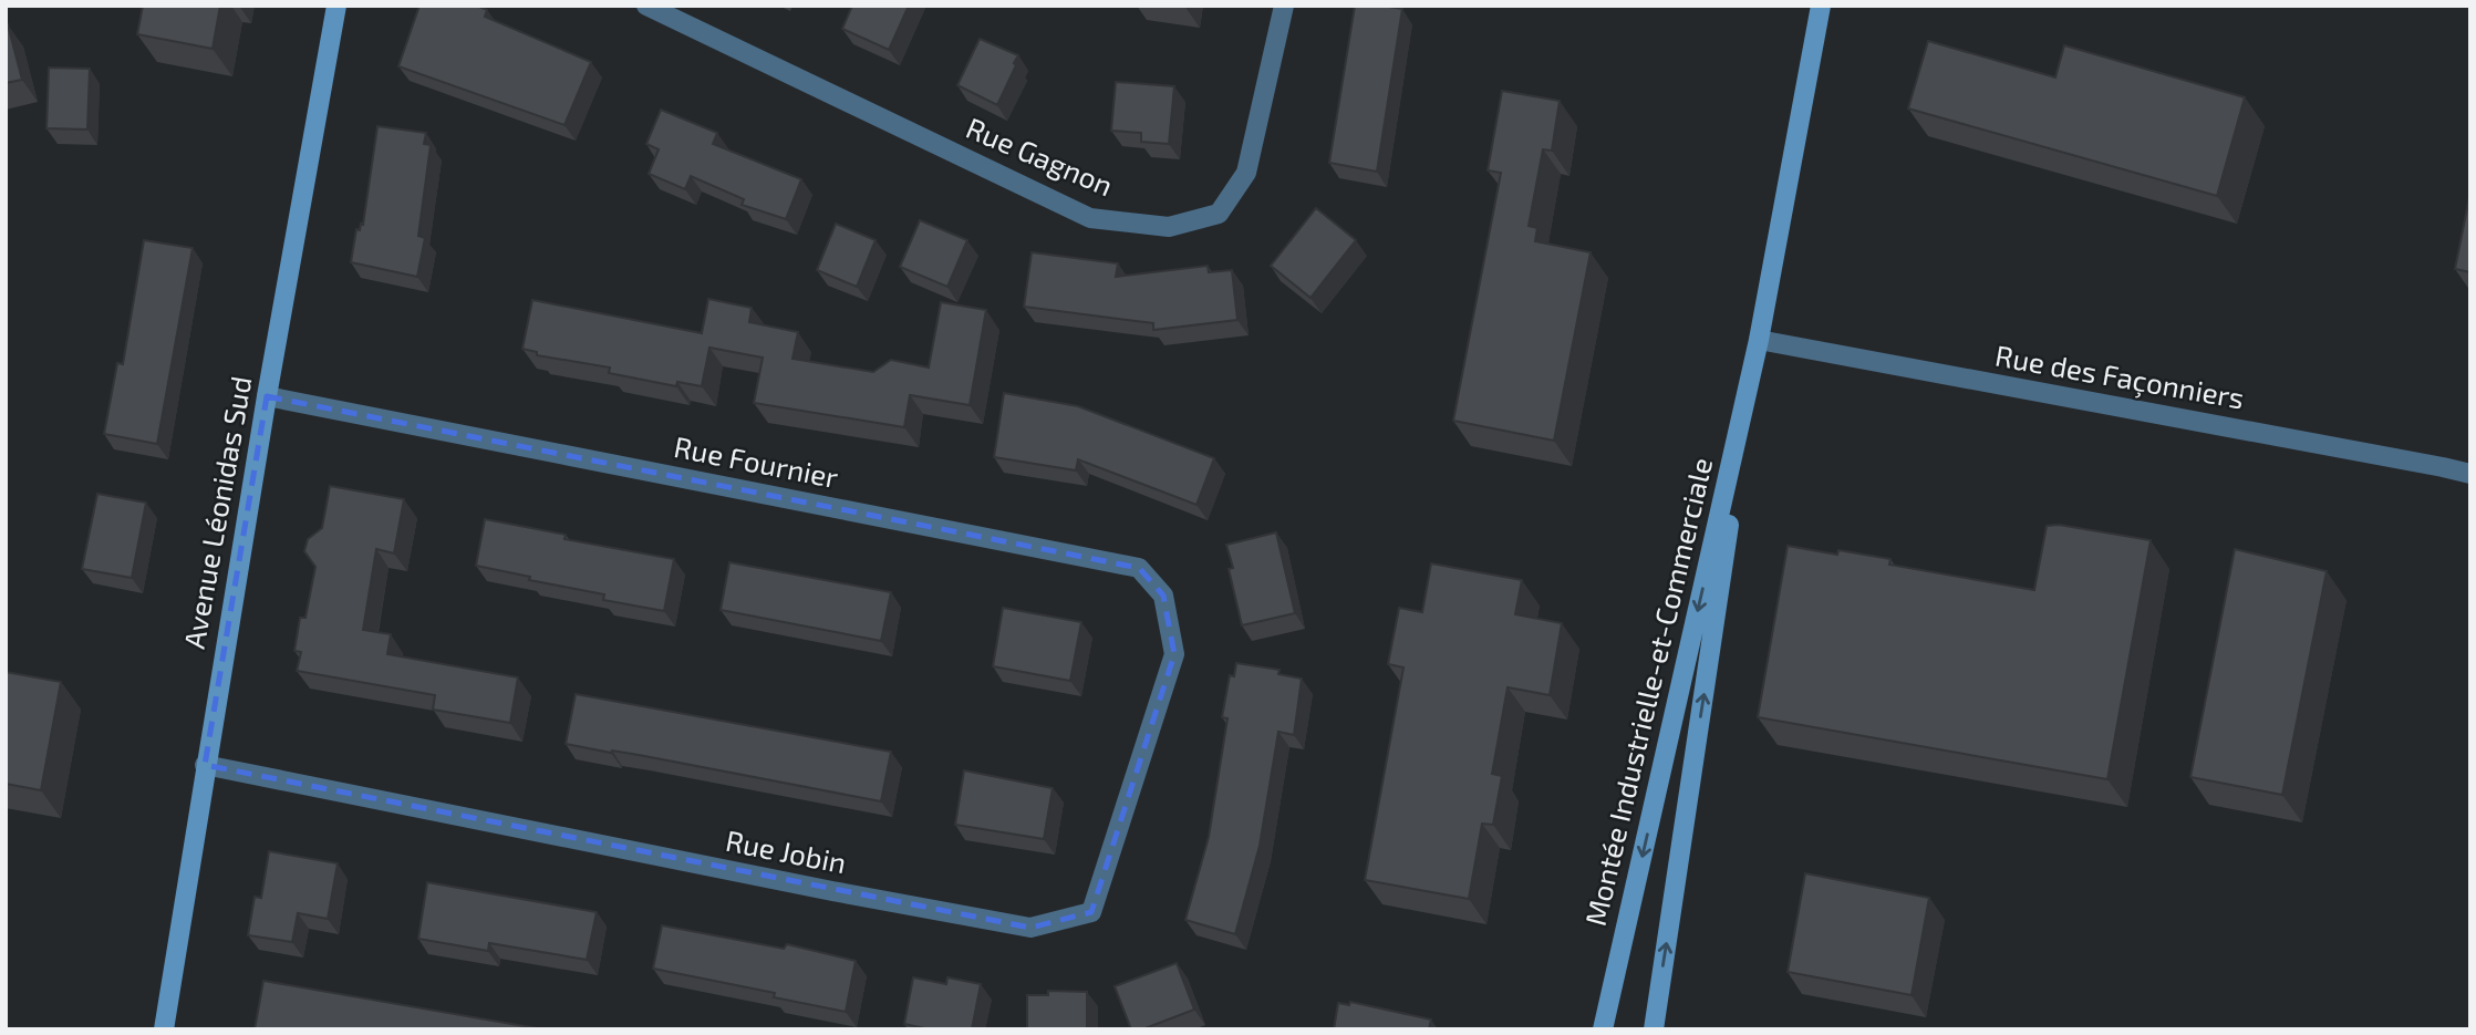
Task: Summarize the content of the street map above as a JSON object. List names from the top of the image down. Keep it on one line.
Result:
{"streets":{"main road":["Avenue Léonidas Sud","Montée Industrielle-et-Commerciale"],"street":["Rue Gagnon","Rue des Façonniers","Rue Fournier","Rue Jobin"]},"crossings":[["Rue des Façonniers","Montée Industrielle-et-Commerciale"],["Rue Fournier","Avenue Léonidas Sud"],["Rue Fournier","Rue Jobin"],["Avenue Léonidas Sud","Rue Jobin"]]}
